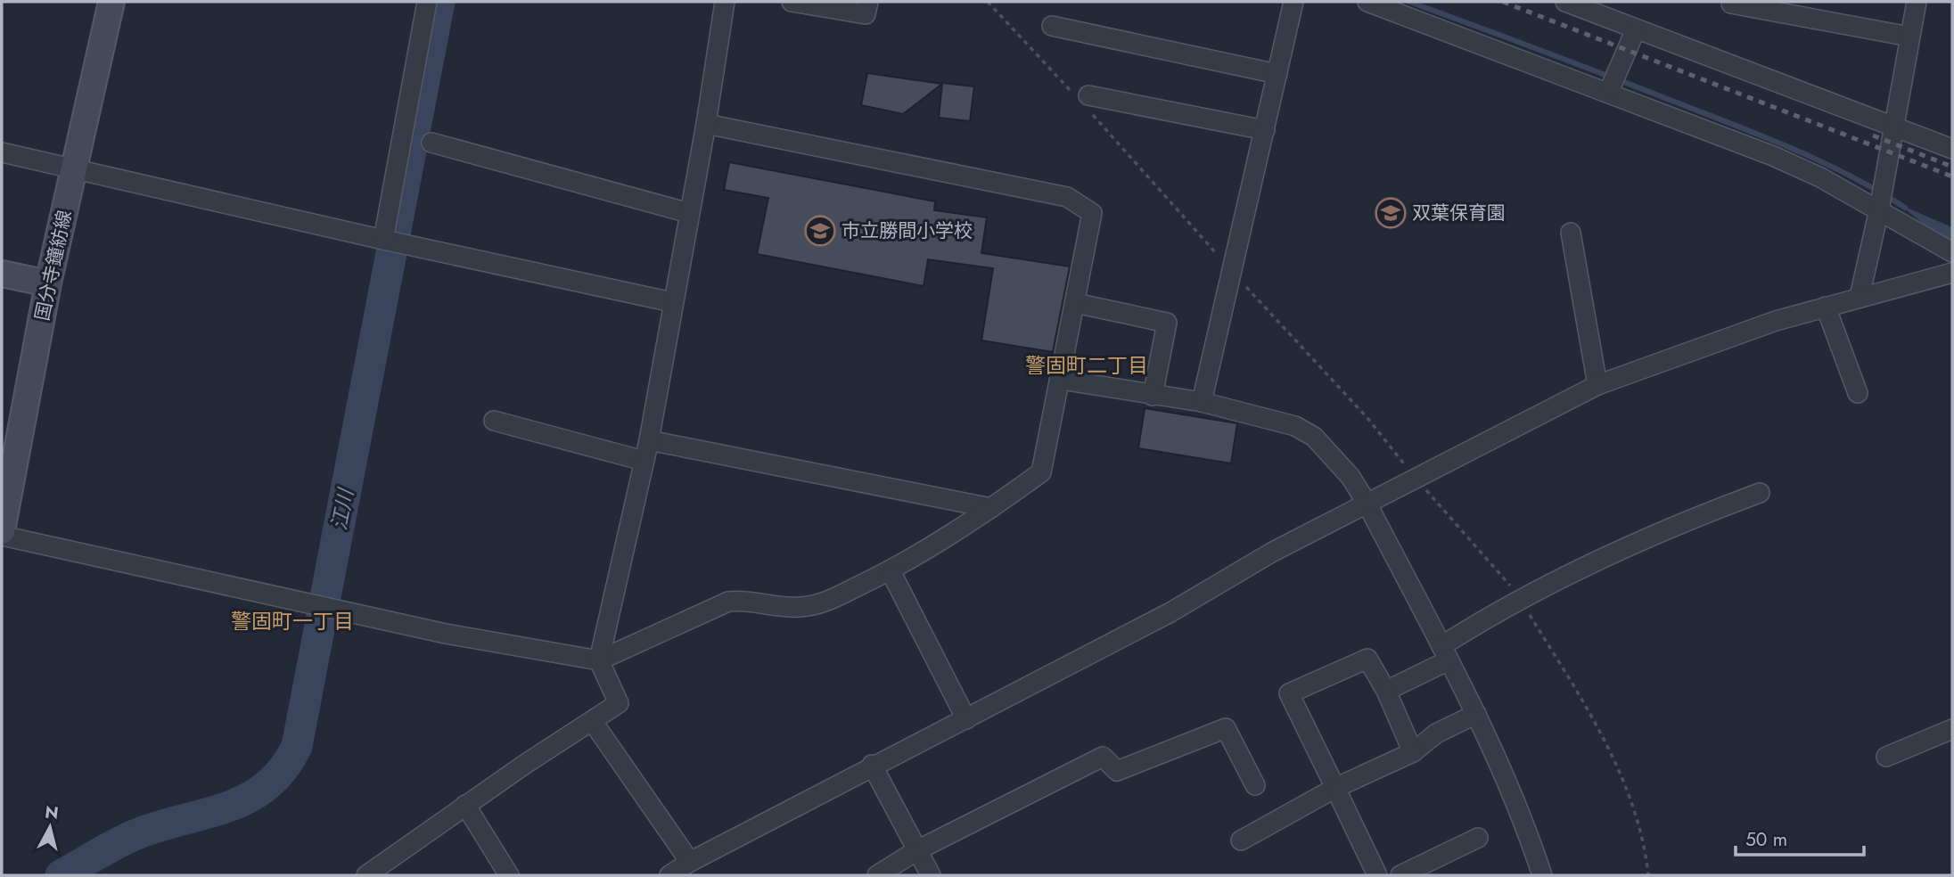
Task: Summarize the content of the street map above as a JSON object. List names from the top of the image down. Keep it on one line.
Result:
{"streets":{"street":["国分寺鐘紡線"]},"districts":["警固町二丁目","警固町一丁目"],"water":["江川"],"places":{"school or university":["双葉保育園","市立勝間小学校"]},"scale_bar":"50 m","north":"top"}
